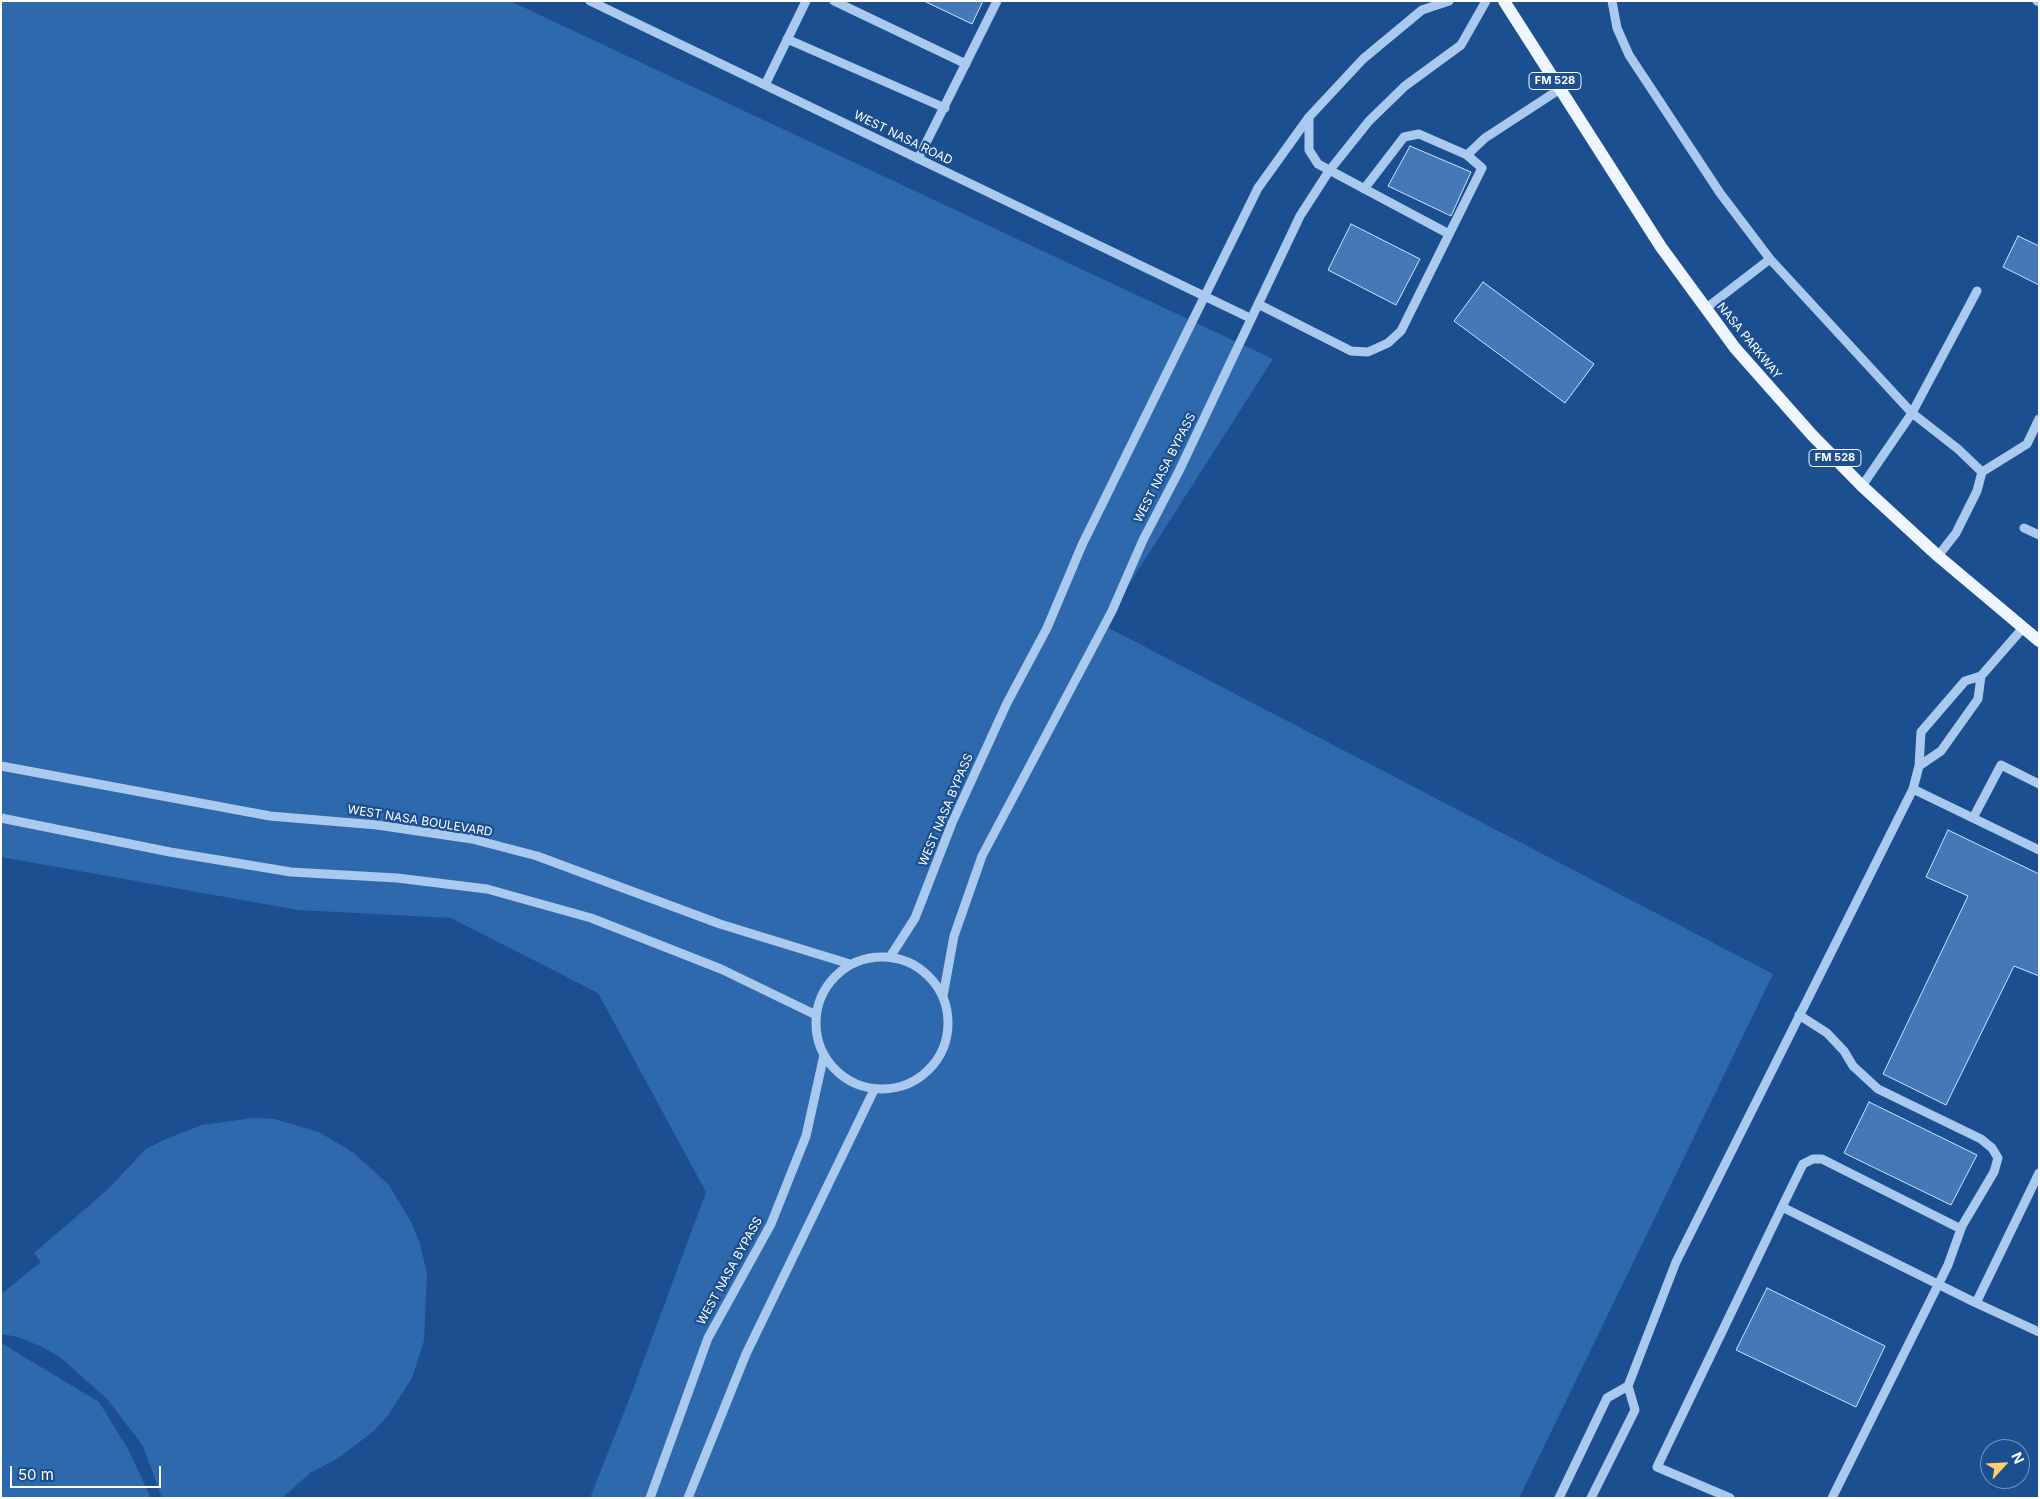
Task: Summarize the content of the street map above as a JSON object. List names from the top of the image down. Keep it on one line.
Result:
{"streets":{"main road":["FM 528","NASA PARKWAY"],"street":["WEST NASA ROAD","WEST NASA BYPASS","WEST NASA BOULEVARD"]},"crossings":[["WEST NASA ROAD","WEST NASA BYPASS"],["WEST NASA BYPASS","WEST NASA BOULEVARD"]],"scale_bar":"50 m","north":"top right"}
